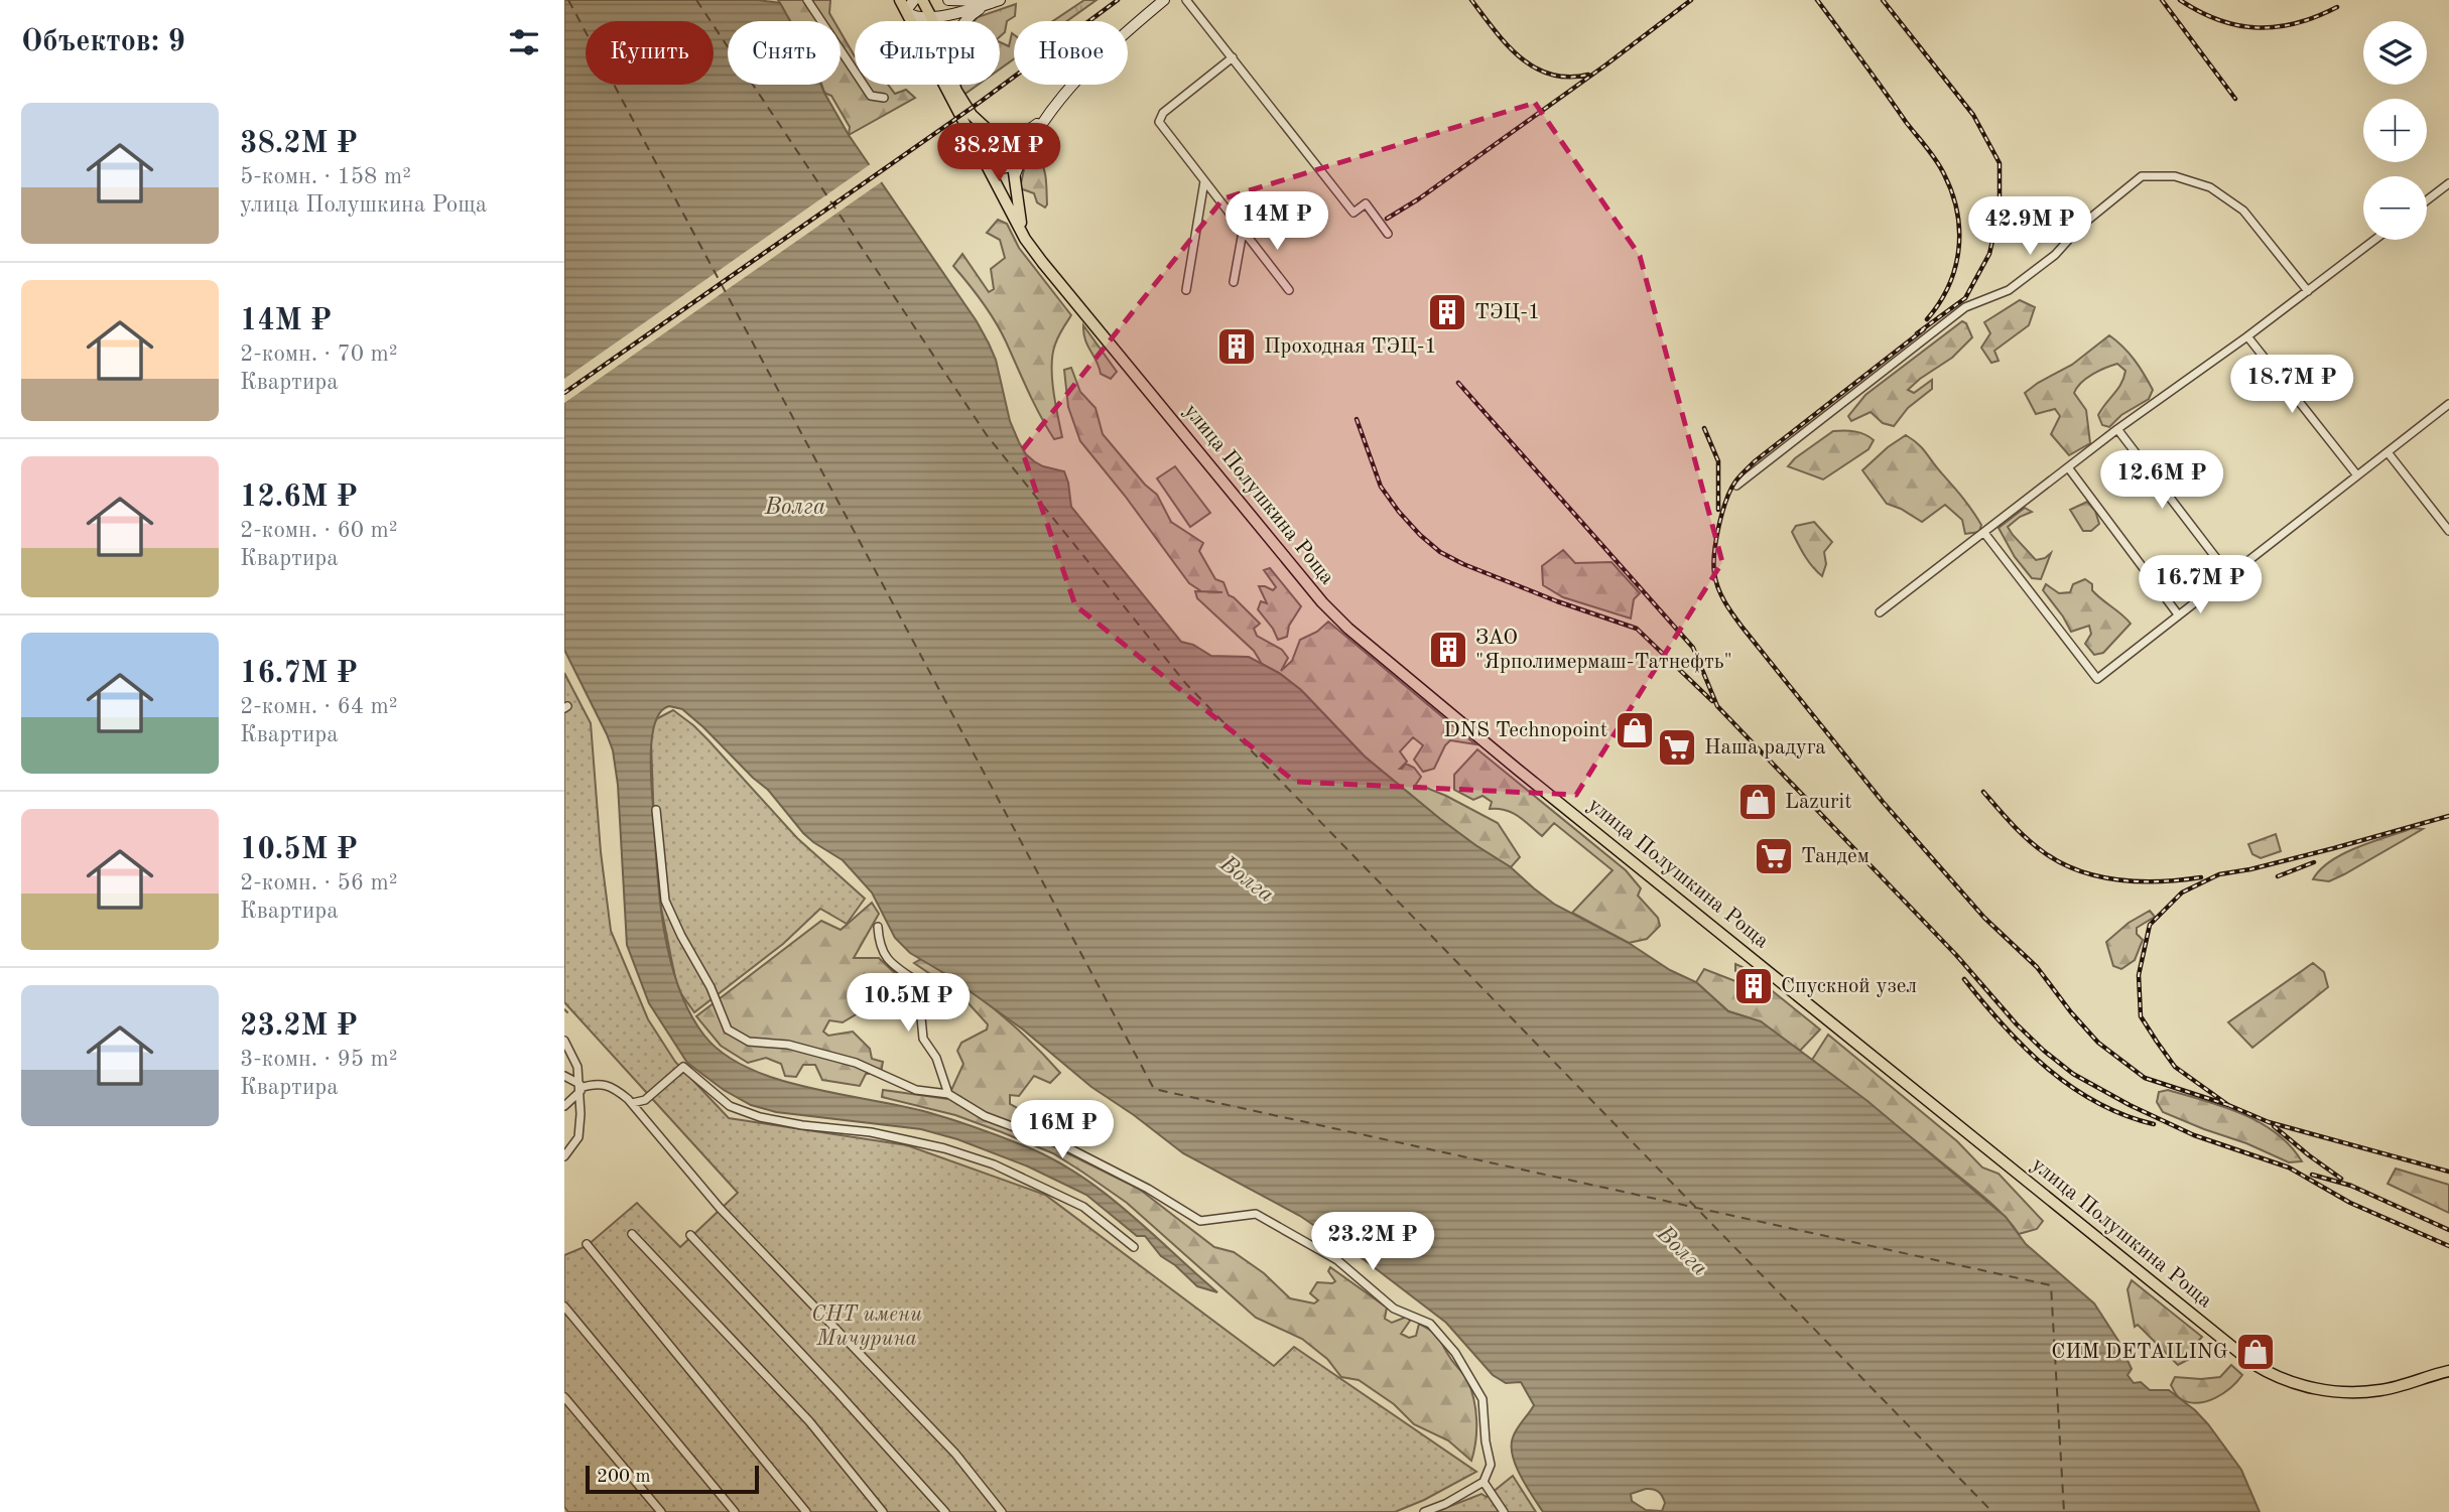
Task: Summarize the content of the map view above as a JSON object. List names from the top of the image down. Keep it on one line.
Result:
{"streets":{"main road":["улица Полушкина Роща"]},"water":["Волга"],"parks":["СНТ имени Мичурина"],"places":{"building":["ТЭЦ-1","Проходная ТЭЦ-1","ЗАО \"Ярполимермаш-Татнефть\"","Спускной узел"],"shop":["DNS Technopoint","Lazurit","СИМ DETAILING"],"supermarket":["Наша радуга","Тандем"]},"scale_bar":"200 m","page":{"heading":"Объектов: 9","map_buttons":["+","−"],"chip":["Купить","Снять","Фильтры","Новое"],"list":[{"name":"38.2M ₽","note":"5-комн. · 158 m² · улица Полушкина Роща"},{"name":"14M ₽","note":"2-комн. · 70 m² · Квартира"},{"name":"12.6M ₽","note":"2-комн. · 60 m² · Квартира"},{"name":"16.7M ₽","note":"2-комн. · 64 m² · Квартира"},{"name":"10.5M ₽","note":"2-комн. · 56 m² · Квартира"},{"name":"23.2M ₽","note":"3-комн. · 95 m² · Квартира"}],"price":["38.2M ₽","14M ₽","42.9M ₽","18.7M ₽","12.6M ₽","16.7M ₽","10.5M ₽","16M ₽","23.2M ₽"],"scale":"200 m"}}
